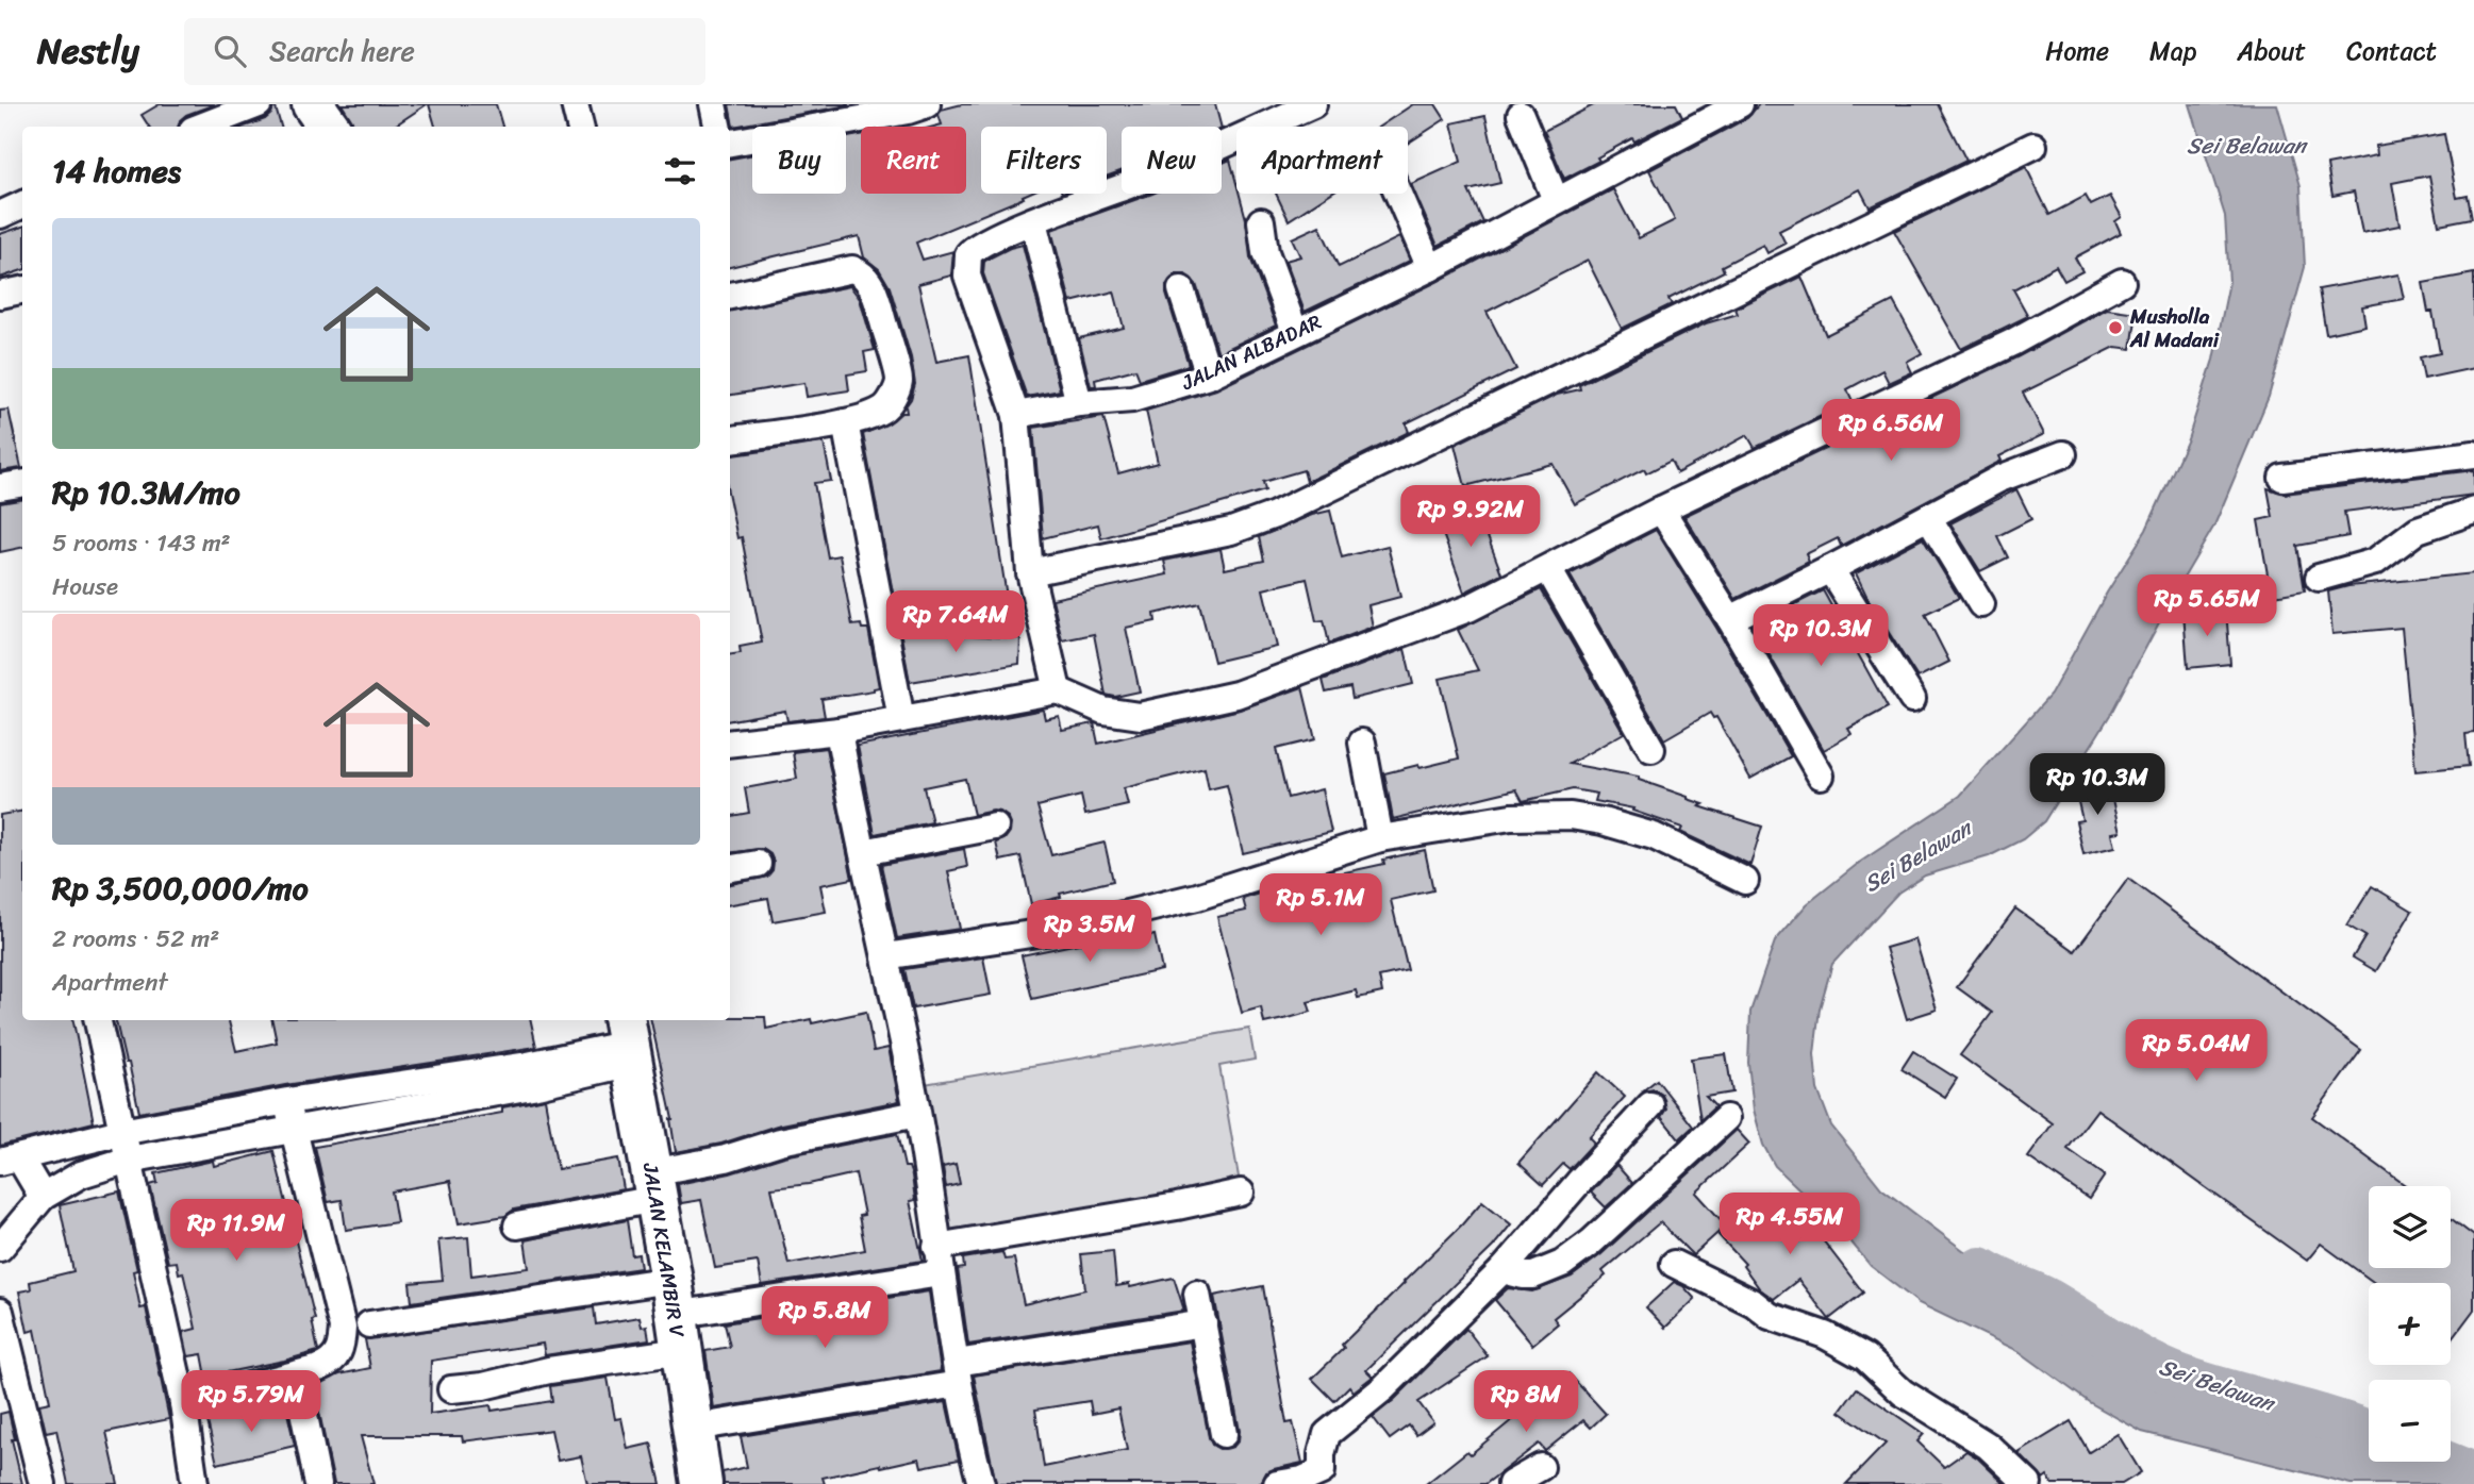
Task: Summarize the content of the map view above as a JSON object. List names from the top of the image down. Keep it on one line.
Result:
{"streets":{"main road":["JALAN KELAMBIR V"],"street":["JALAN ALBADAR"]},"water":["Sei Belawan"],"places":["Musholla Al Madani"],"page":{"header":"Nestly","search":"Search here","nav":["Home","Map","About","Contact"],"chip":["Buy","Rent","Filters","New","Apartment"],"heading":"14 homes","list":[{"name":"Rp 10.3M/mo","note":"5 rooms · 143 m² · House"},{"name":"Rp 3,500,000/mo","note":"2 rooms · 52 m² · Apartment"}],"price":["Rp 6.56M","Rp 9.92M","Rp 5.65M","Rp 7.64M","Rp 10.3M","Rp 10.3M","Rp 5.1M","Rp 3.5M","Rp 5.04M","Rp 4.55M","Rp 11.9M","Rp 5.8M","Rp 5.79M","Rp 8M"],"map_buttons":["+","−"]}}
